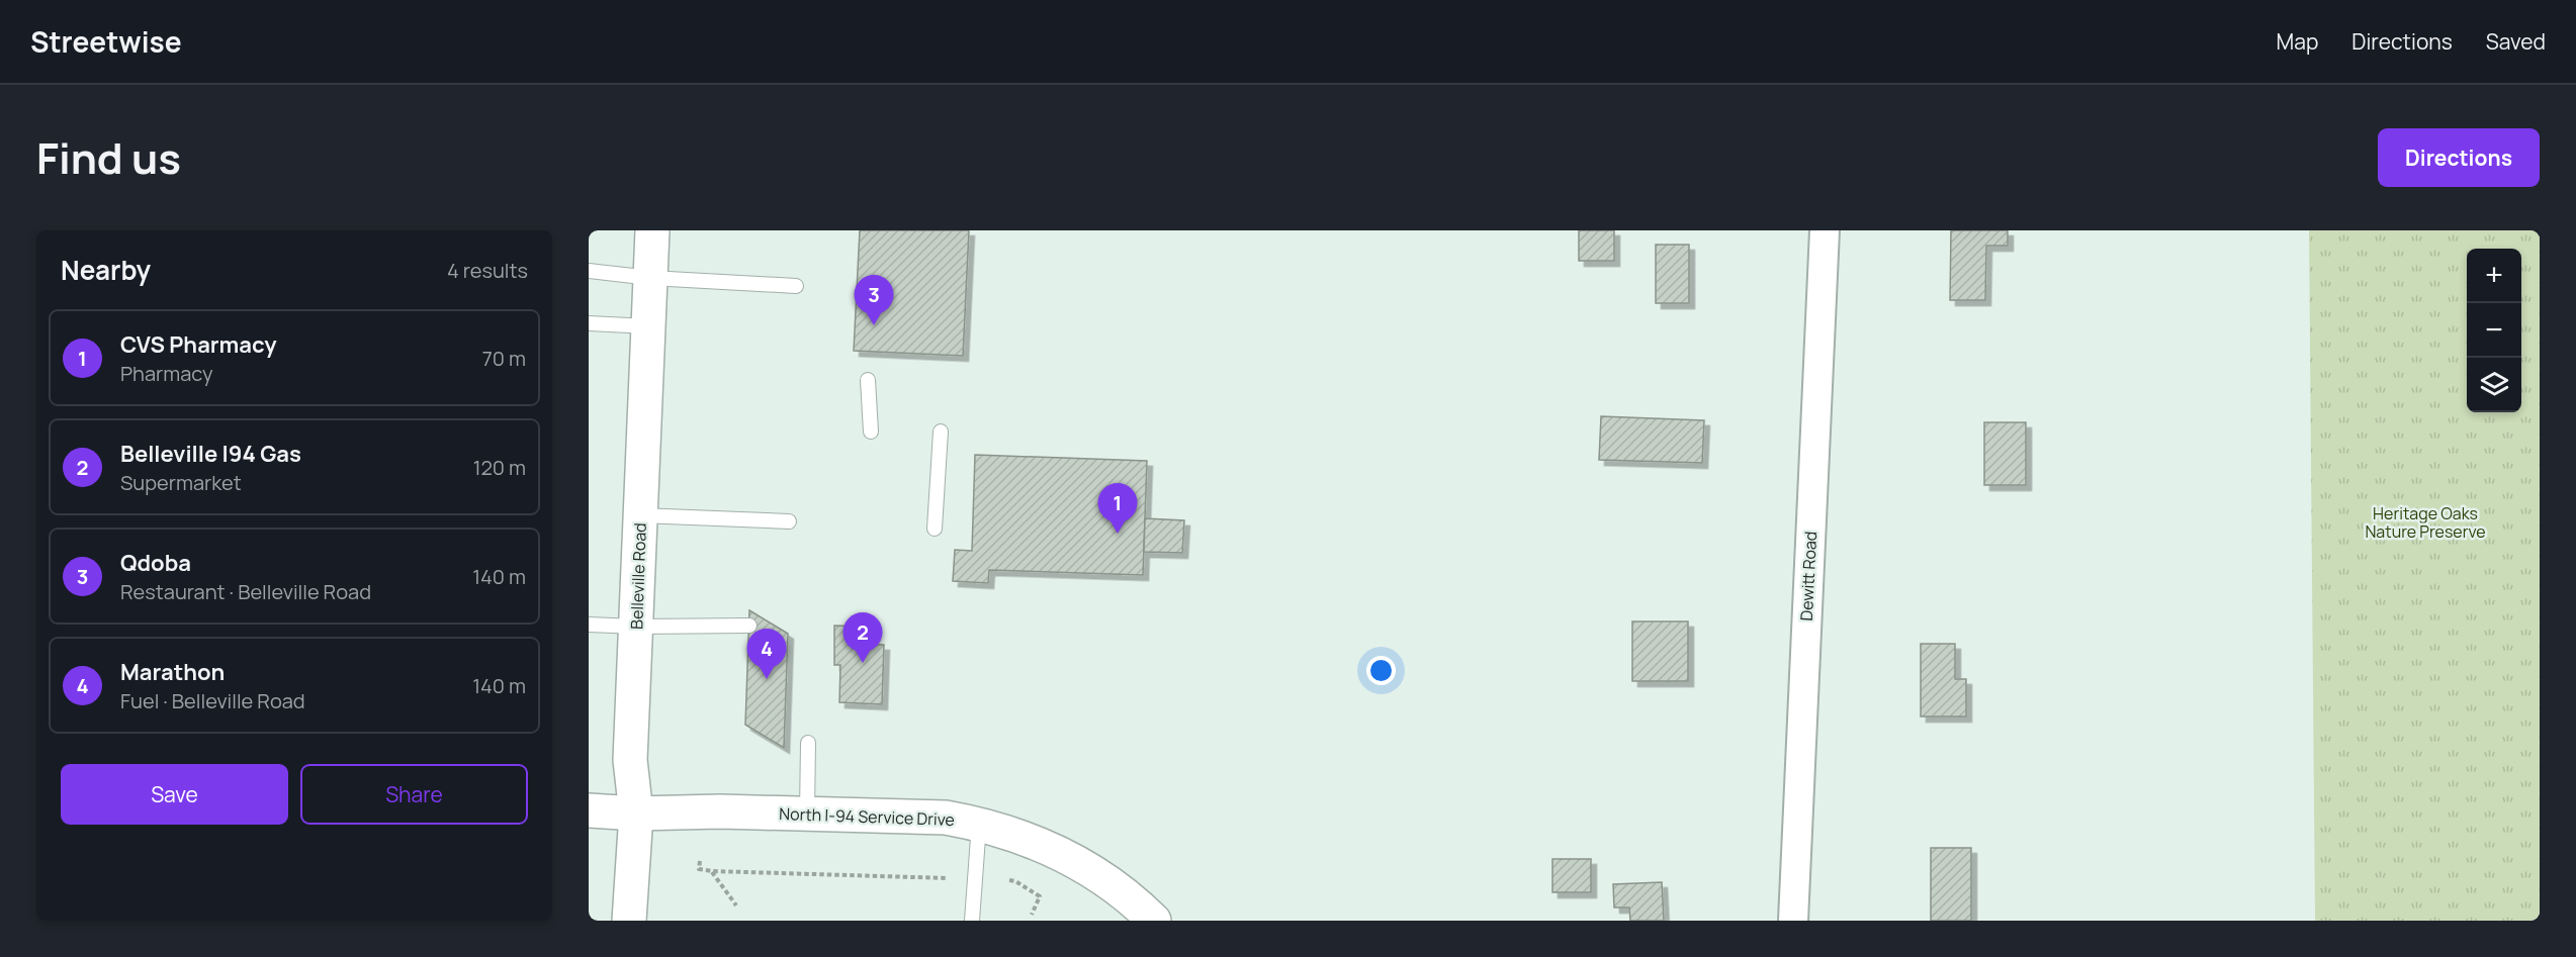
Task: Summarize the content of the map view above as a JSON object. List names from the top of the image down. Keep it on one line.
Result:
{"streets":{"main road":["Belleville Road","North I-94 Service Drive"],"street":["Dewitt Road"]},"crossings":[["Belleville Road","North I-94 Service Drive"]],"parks":["Heritage Oaks Nature Preserve"],"page":{"header":"Streetwise","nav":["Map","Directions","Saved"],"title":"Find us","buttons":["Directions",["Save","Share"]],"heading":["Nearby","4 results"],"map_buttons":["+","−"],"pins":["3","1","2","4"],"list":[{"mark":"1","name":"CVS Pharmacy","note":"Pharmacy","value":"70 m"},{"mark":"2","name":"Belleville I94 Gas","note":"Supermarket","value":"120 m"},{"mark":"3","name":"Qdoba","note":"Restaurant · Belleville Road","value":"140 m"},{"mark":"4","name":"Marathon","note":"Fuel · Belleville Road","value":"140 m"}]}}
